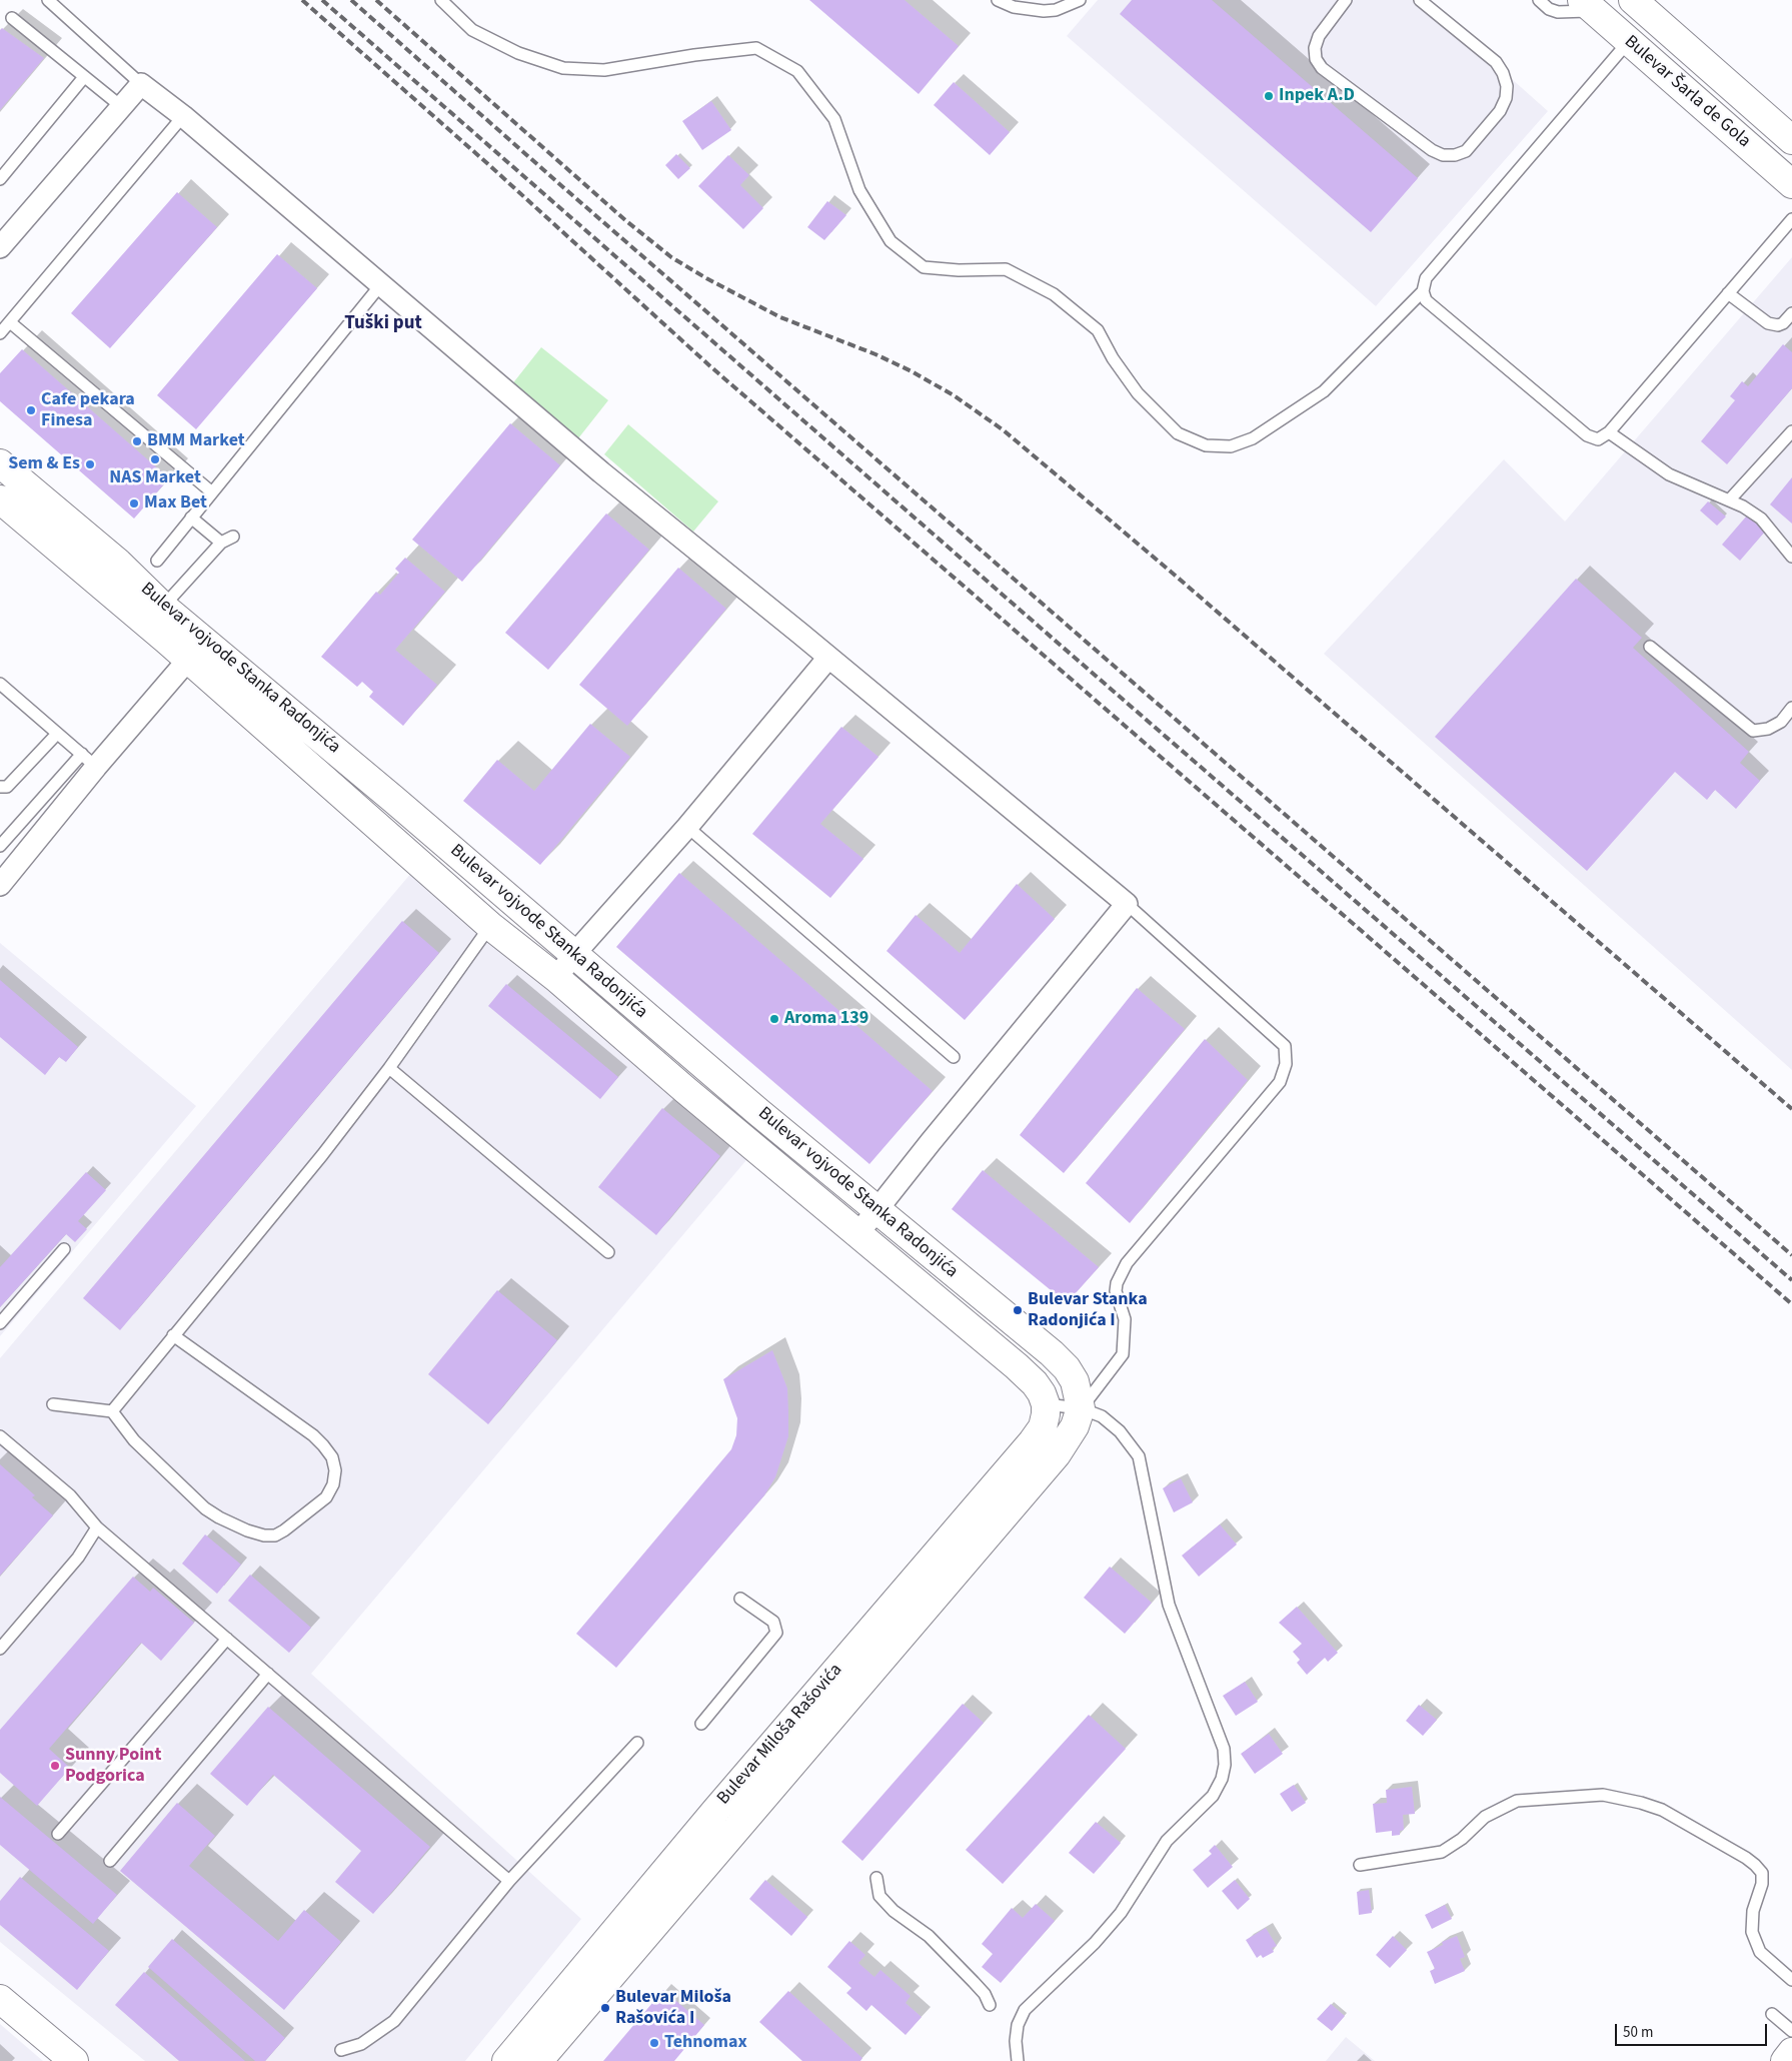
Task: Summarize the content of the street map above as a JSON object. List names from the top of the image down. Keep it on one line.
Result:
{"streets":{"street":["Bulevar Šarla de Gola","Bulevar vojvode Stanka Radonjića","Bulevar Miloša Rašovića"]},"crossings":[["Bulevar vojvode Stanka Radonjića","Bulevar Miloša Rašovića"]],"districts":["Tuški put"],"places":["Inpek A.D","Cafe pekara Finesa","BMM Market","NAS Market","Sem & Es","Max Bet","Aroma 139","Bulevar Stanka Radonjića I","Sunny Point Podgorica","Bulevar Miloša Rašovića I","Tehnomax"],"scale_bar":"50 m"}
